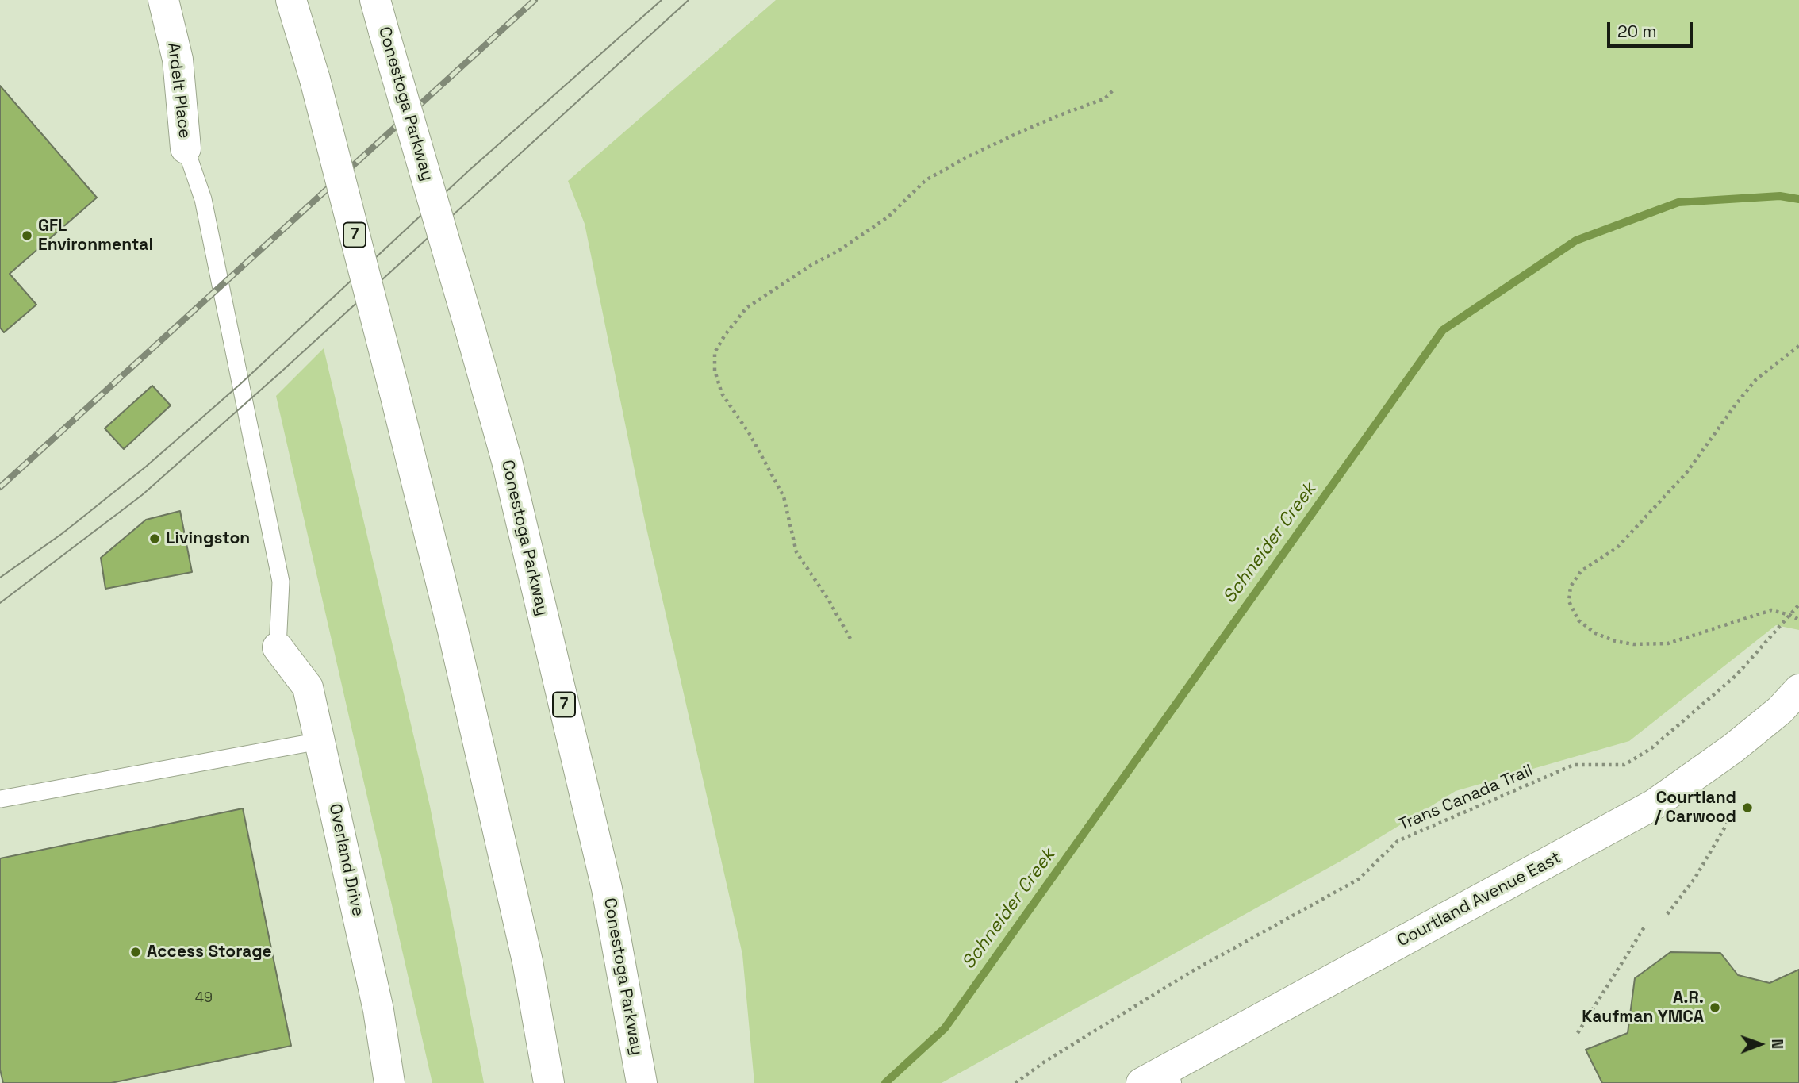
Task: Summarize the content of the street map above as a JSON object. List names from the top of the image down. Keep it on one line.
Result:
{"streets":{"main road":["Ardelt Place","Conestoga Parkway","7","Overland Drive","Courtland Avenue East"],"path":["Trans Canada Trail"]},"water":["Schneider Creek"],"places":["GFL Environmental","Livingston","Courtland / Carwood","Access Storage","A.R. Kaufman YMCA"],"house_numbers":["49"],"scale_bar":"20 m","north":"right"}
